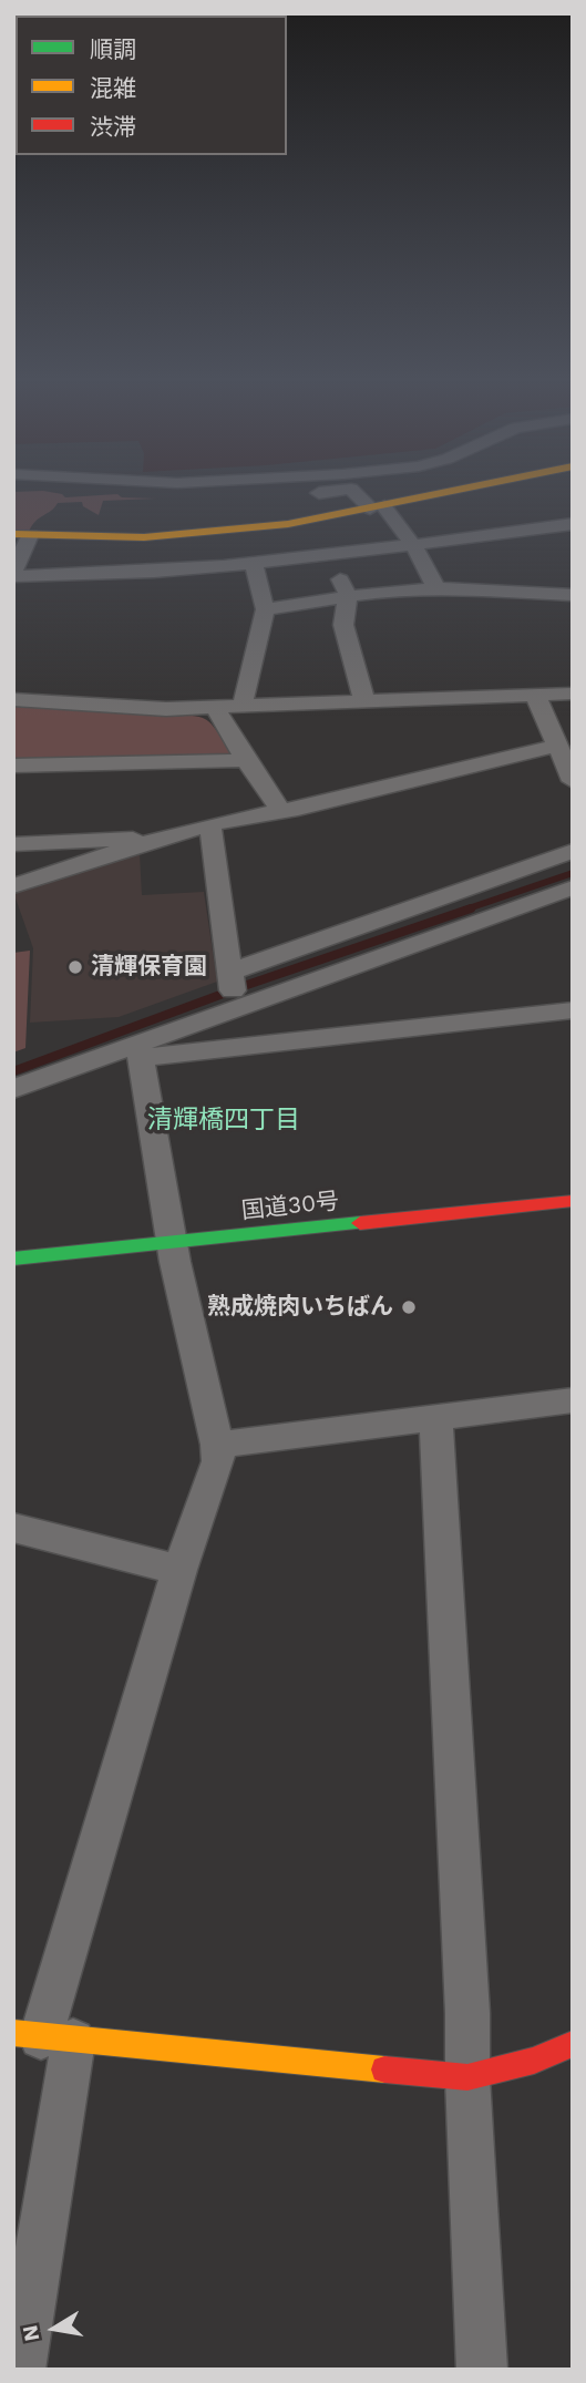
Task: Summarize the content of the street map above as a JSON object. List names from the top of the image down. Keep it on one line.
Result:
{"streets":{"main road":["国道30号"]},"districts":["清輝橋四丁目"],"places":["清輝保育園","熟成焼肉いちばん"],"legend":["順調","混雑","渋滞"],"north":"left"}
